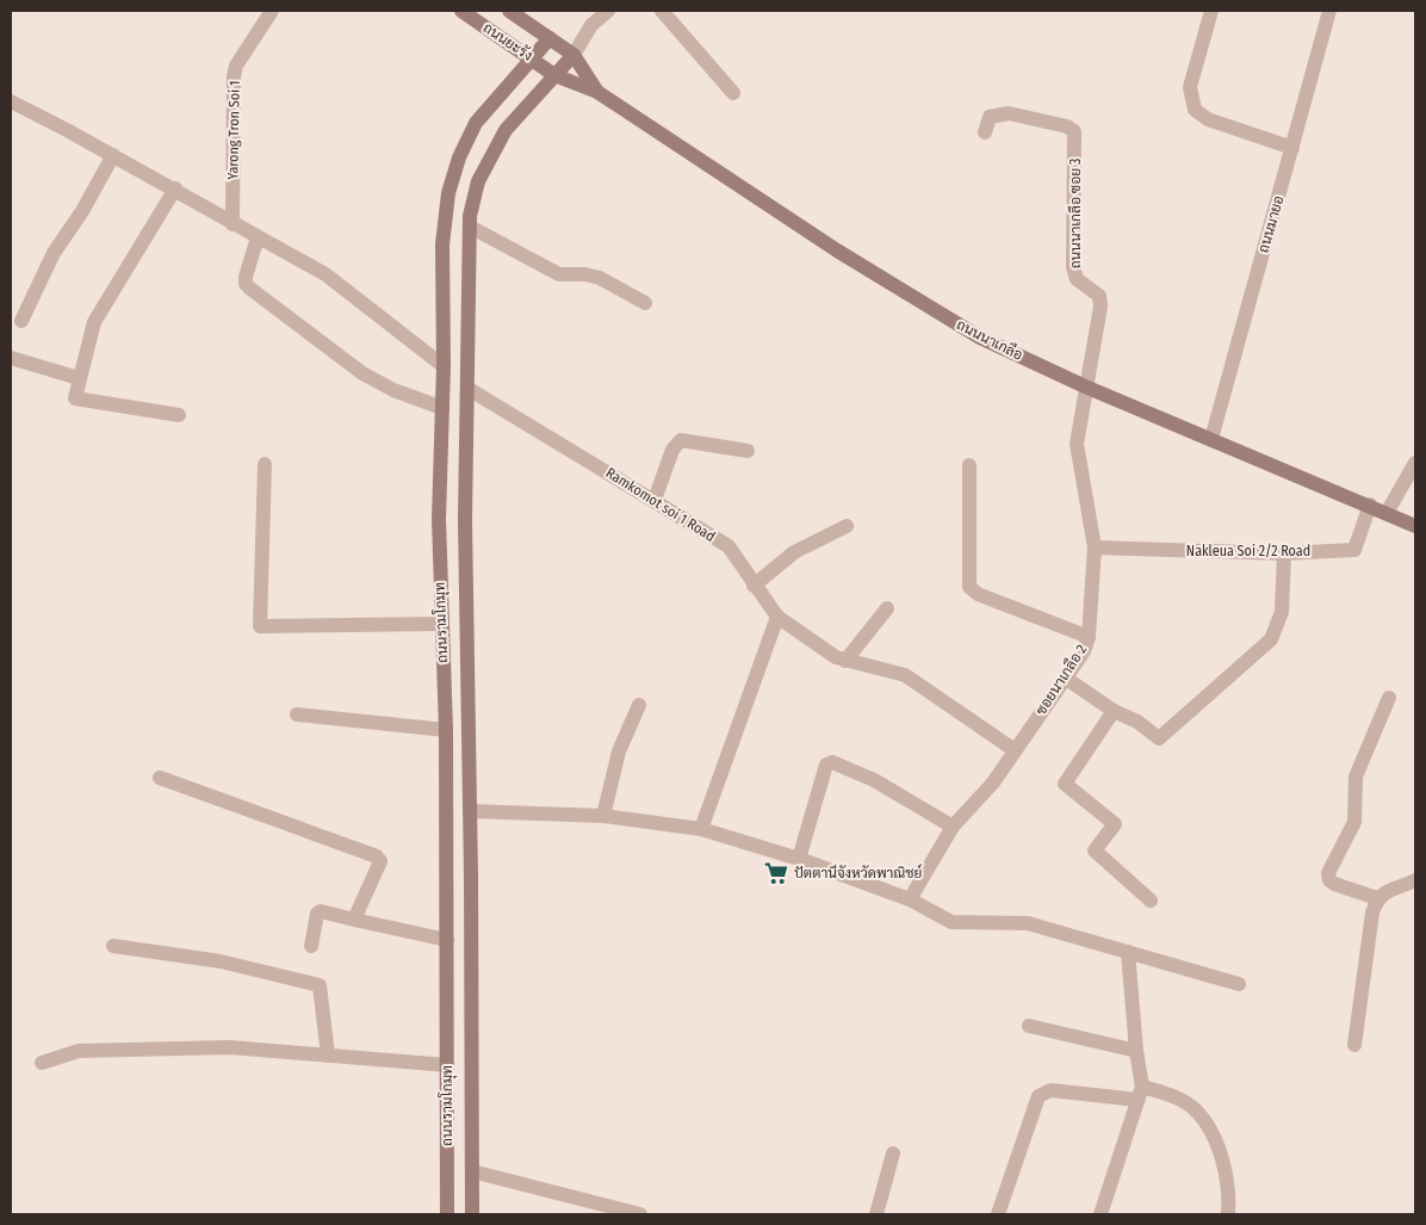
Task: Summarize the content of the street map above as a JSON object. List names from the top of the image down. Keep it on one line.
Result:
{"streets":{"main road":["ถนนยะรัง","ถนนนาเกลือ","ถนนรามโกมุท"],"street":["Yarong Tron Soi 1","ถนนนาเกลือ ซอย 3","ถนนมายอ","Ramkomot soi 1 Road","Nakleua Soi 2/2 Road","ซอยนาเกลือ 2"]},"crossings":[["ถนนยะรัง","ถนนนาเกลือ"],["ถนนยะรัง","ถนนรามโกมุท"],["ถนนนาเกลือ ซอย 3","ถนนนาเกลือ"],["ถนนนาเกลือ ซอย 3","ซอยนาเกลือ 2"],["ถนนมายอ","ถนนนาเกลือ"],["ถนนนาเกลือ","Nakleua Soi 2/2 Road"],["ถนนนาเกลือ","ถนนรามโกมุท"],["ถนนนาเกลือ","ซอยนาเกลือ 2"],["Ramkomot soi 1 Road","ถนนรามโกมุท"],["Ramkomot soi 1 Road","ซอยนาเกลือ 2"],["Nakleua Soi 2/2 Road","ซอยนาเกลือ 2"]],"places":{"supermarket":["ปัตตานีจังหวัดพาณิชย์"]}}
